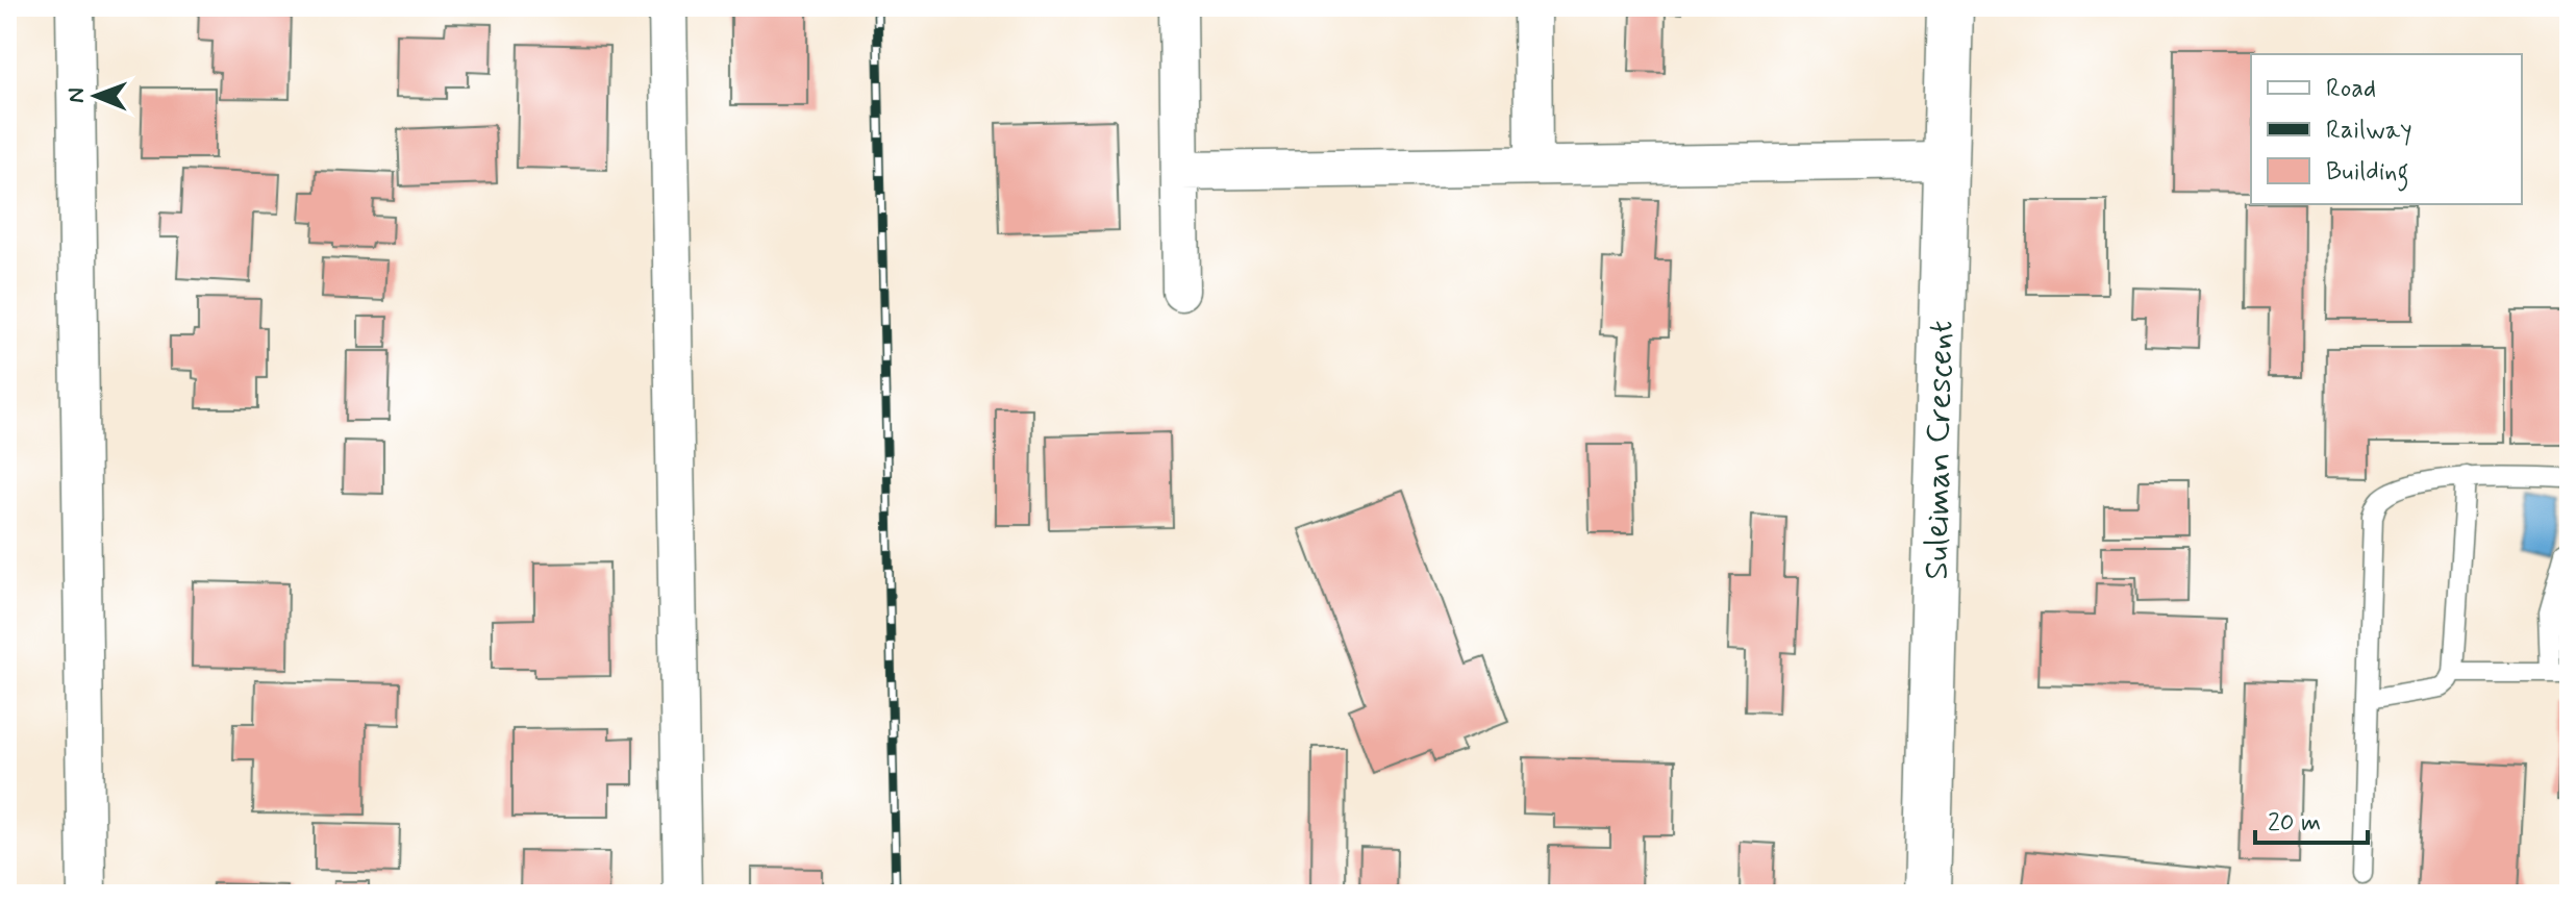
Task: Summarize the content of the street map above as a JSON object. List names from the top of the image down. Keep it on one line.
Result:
{"streets":{"street":["Suleiman Crescent"]},"legend":["Road","Railway","Building"],"scale_bar":"20 m","north":"left"}
